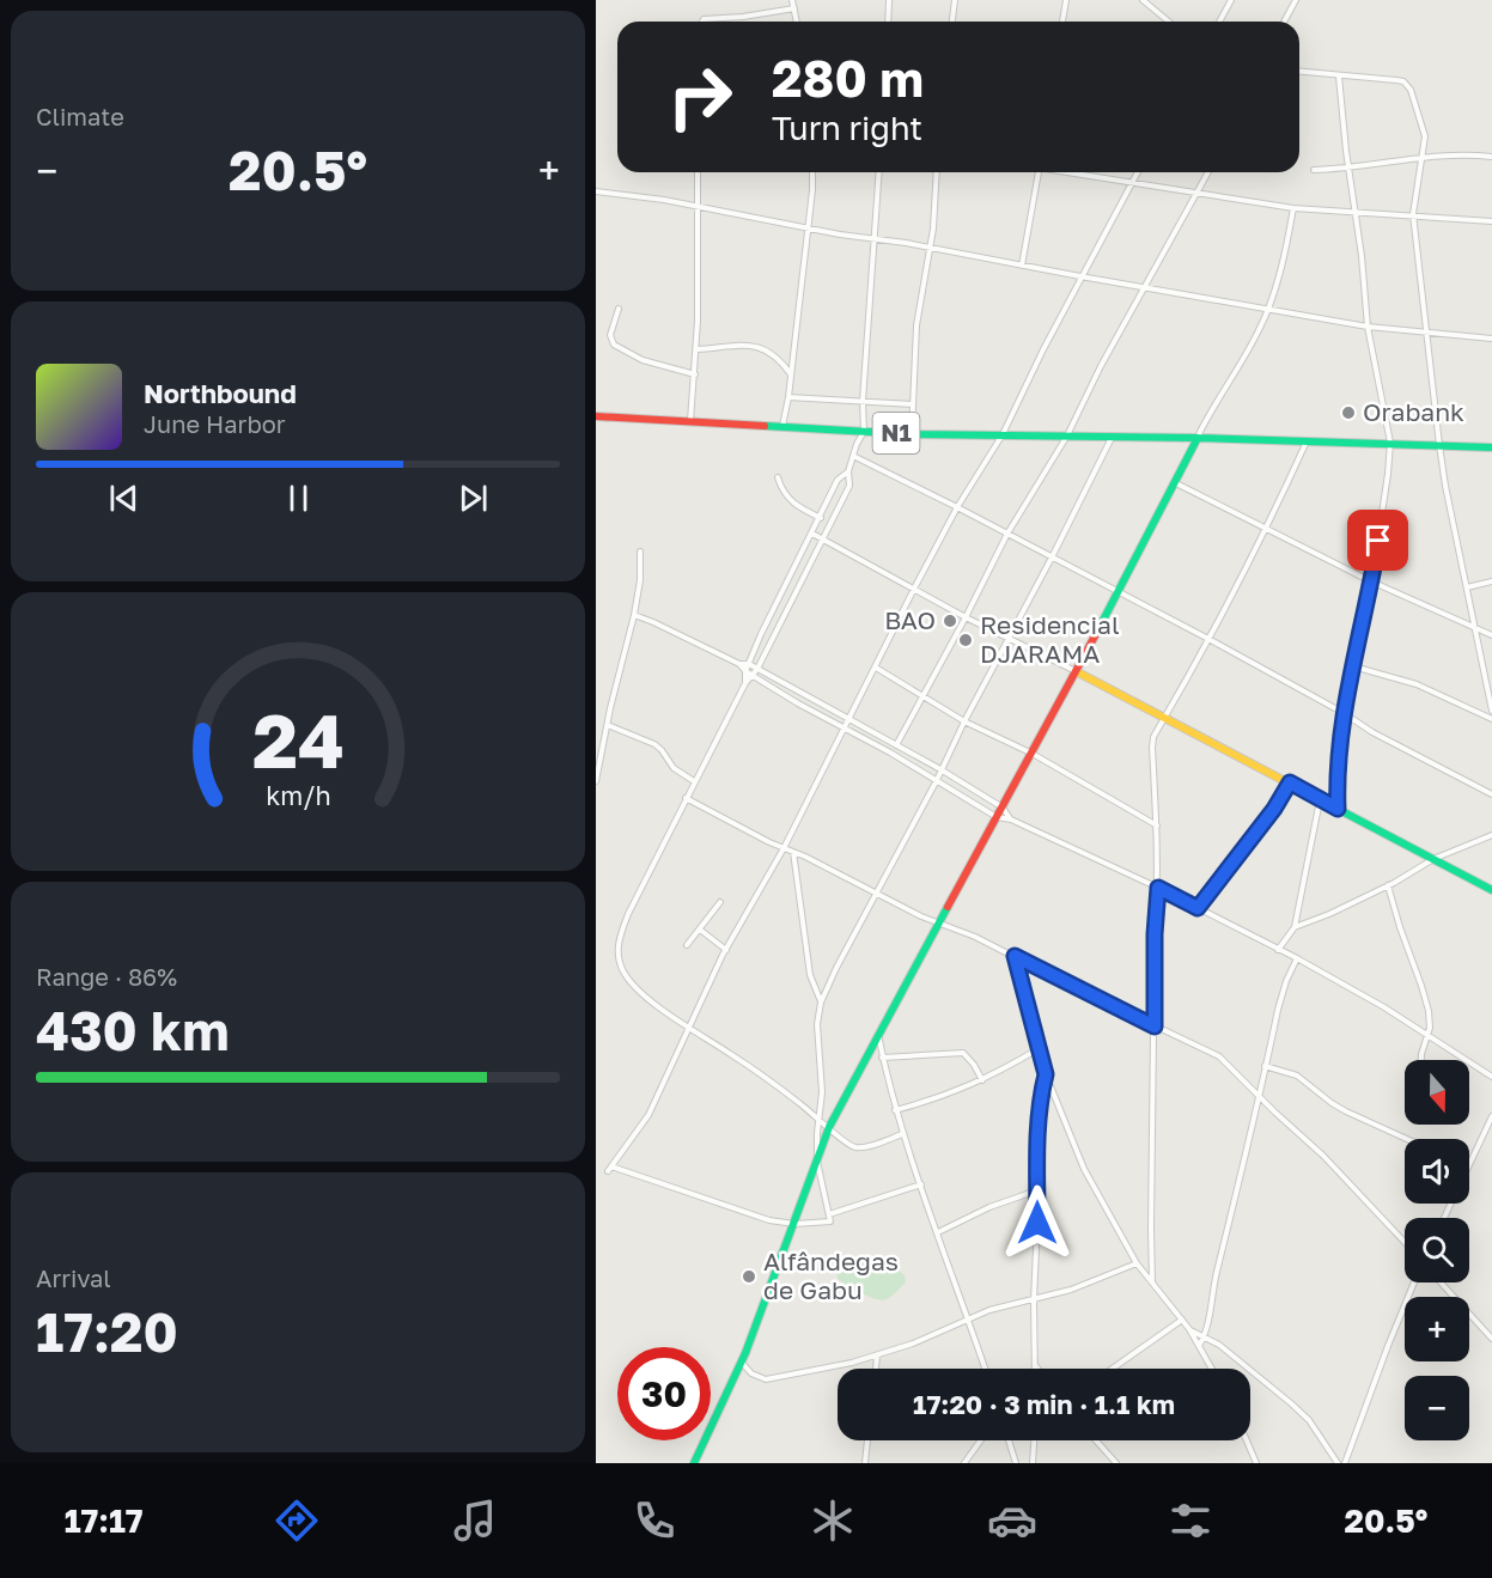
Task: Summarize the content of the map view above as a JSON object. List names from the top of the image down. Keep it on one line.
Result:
{"streets":{"main road":["N1"]},"places":["Orabank","BAO","Residencial DJARAMA","Alfândegas de Gabu"],"north":"bottom","page":{"tile":["Climate",["Range · 86%","430 km"],["Arrival","17:20"]],"turn":["280 m","Turn right"],"heat":["−","20.5°","+"],"song":["Northbound","June Harbor"],"map_buttons":["+","−"],"limit":"30","trip":"17:20 · 3 min · 1.1 km","tabs":["17:17","20.5°"],"gauge":["24","km/h"]}}
